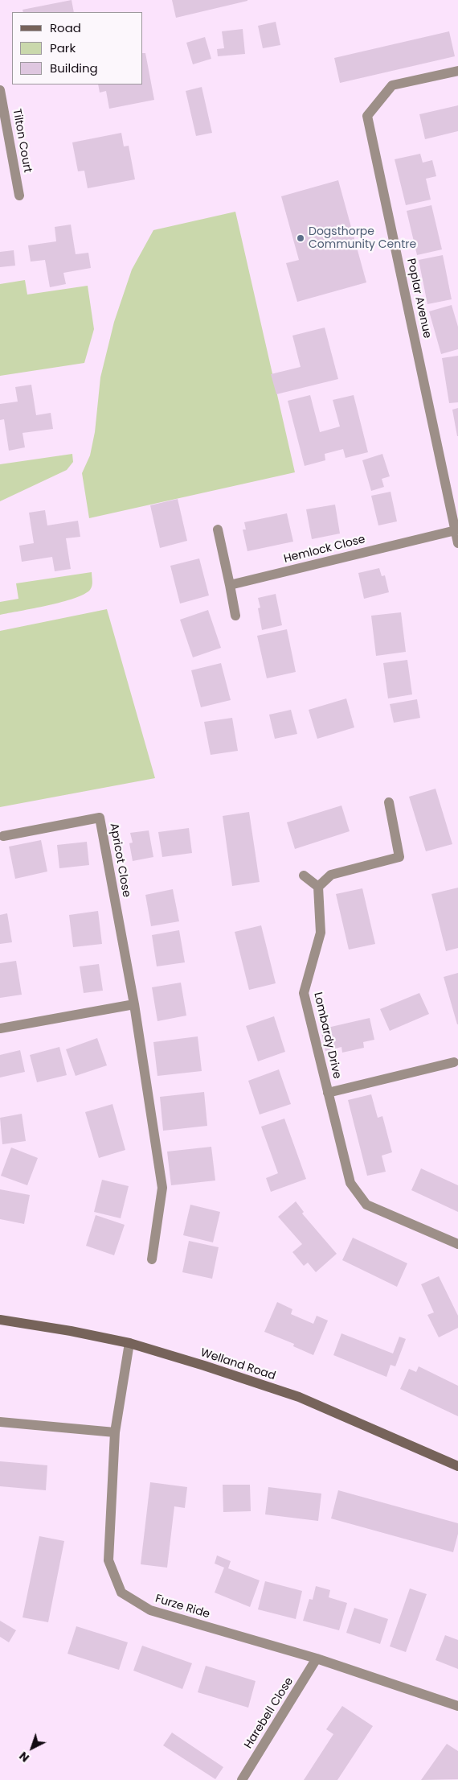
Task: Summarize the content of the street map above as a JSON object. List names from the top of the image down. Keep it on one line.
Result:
{"streets":{"street":["Tilton Court","Poplar Avenue","Hemlock Close","Apricot Close","Lombardy Drive","Welland Road","Furze Ride","Harebell Close"]},"crossings":[["Poplar Avenue","Hemlock Close"],["Welland Road","Furze Ride"],["Furze Ride","Harebell Close"]],"places":["Dogsthorpe Community Centre"],"legend":["Road","Park","Building"],"north":"bottom left"}
